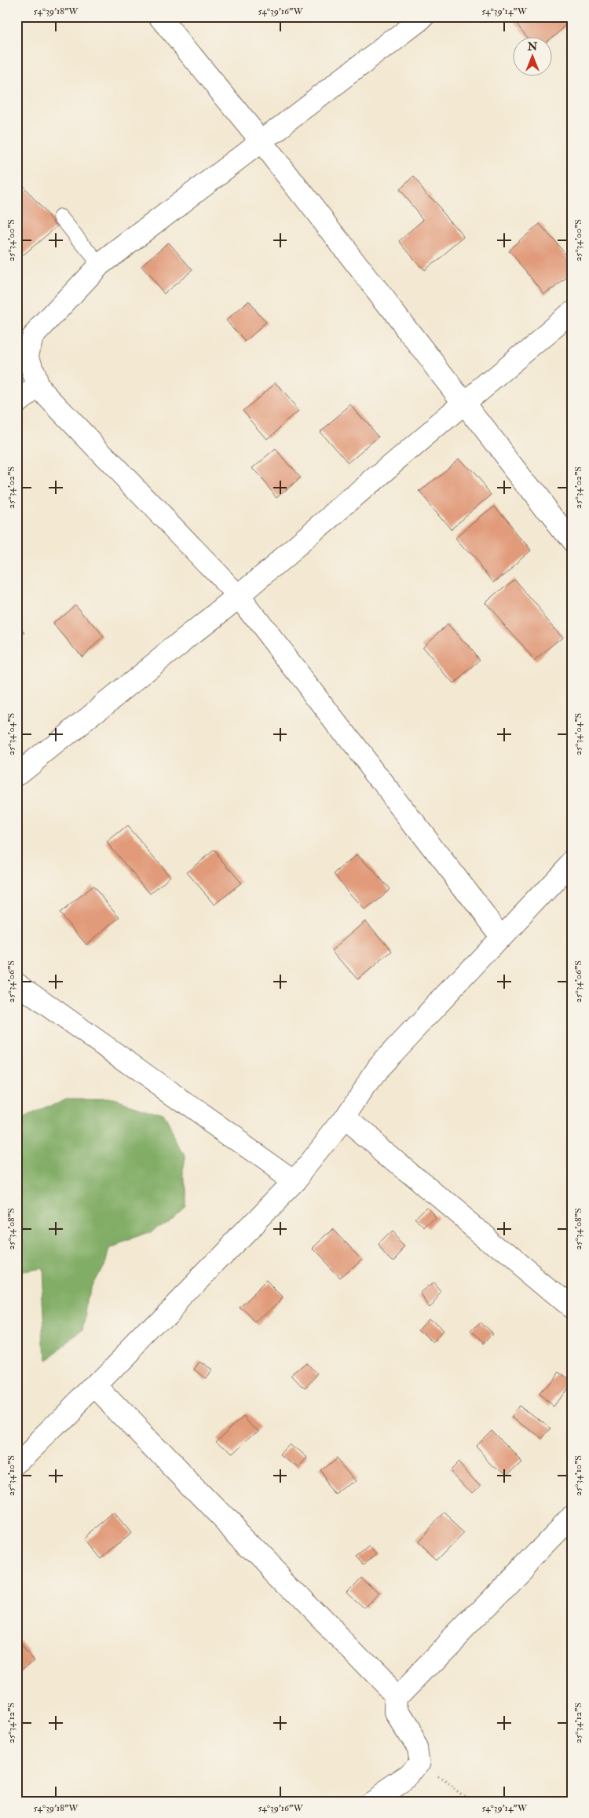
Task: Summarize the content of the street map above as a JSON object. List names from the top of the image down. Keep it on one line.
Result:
{"north":"top","coordinates":["54°39'18\"W","54°39'16\"W","54°39'14\"W","25°34'00\"S","25°34'02\"S","25°34'04\"S","25°34'06\"S","25°34'08\"S","25°34'10\"S","25°34'12\"S"]}
